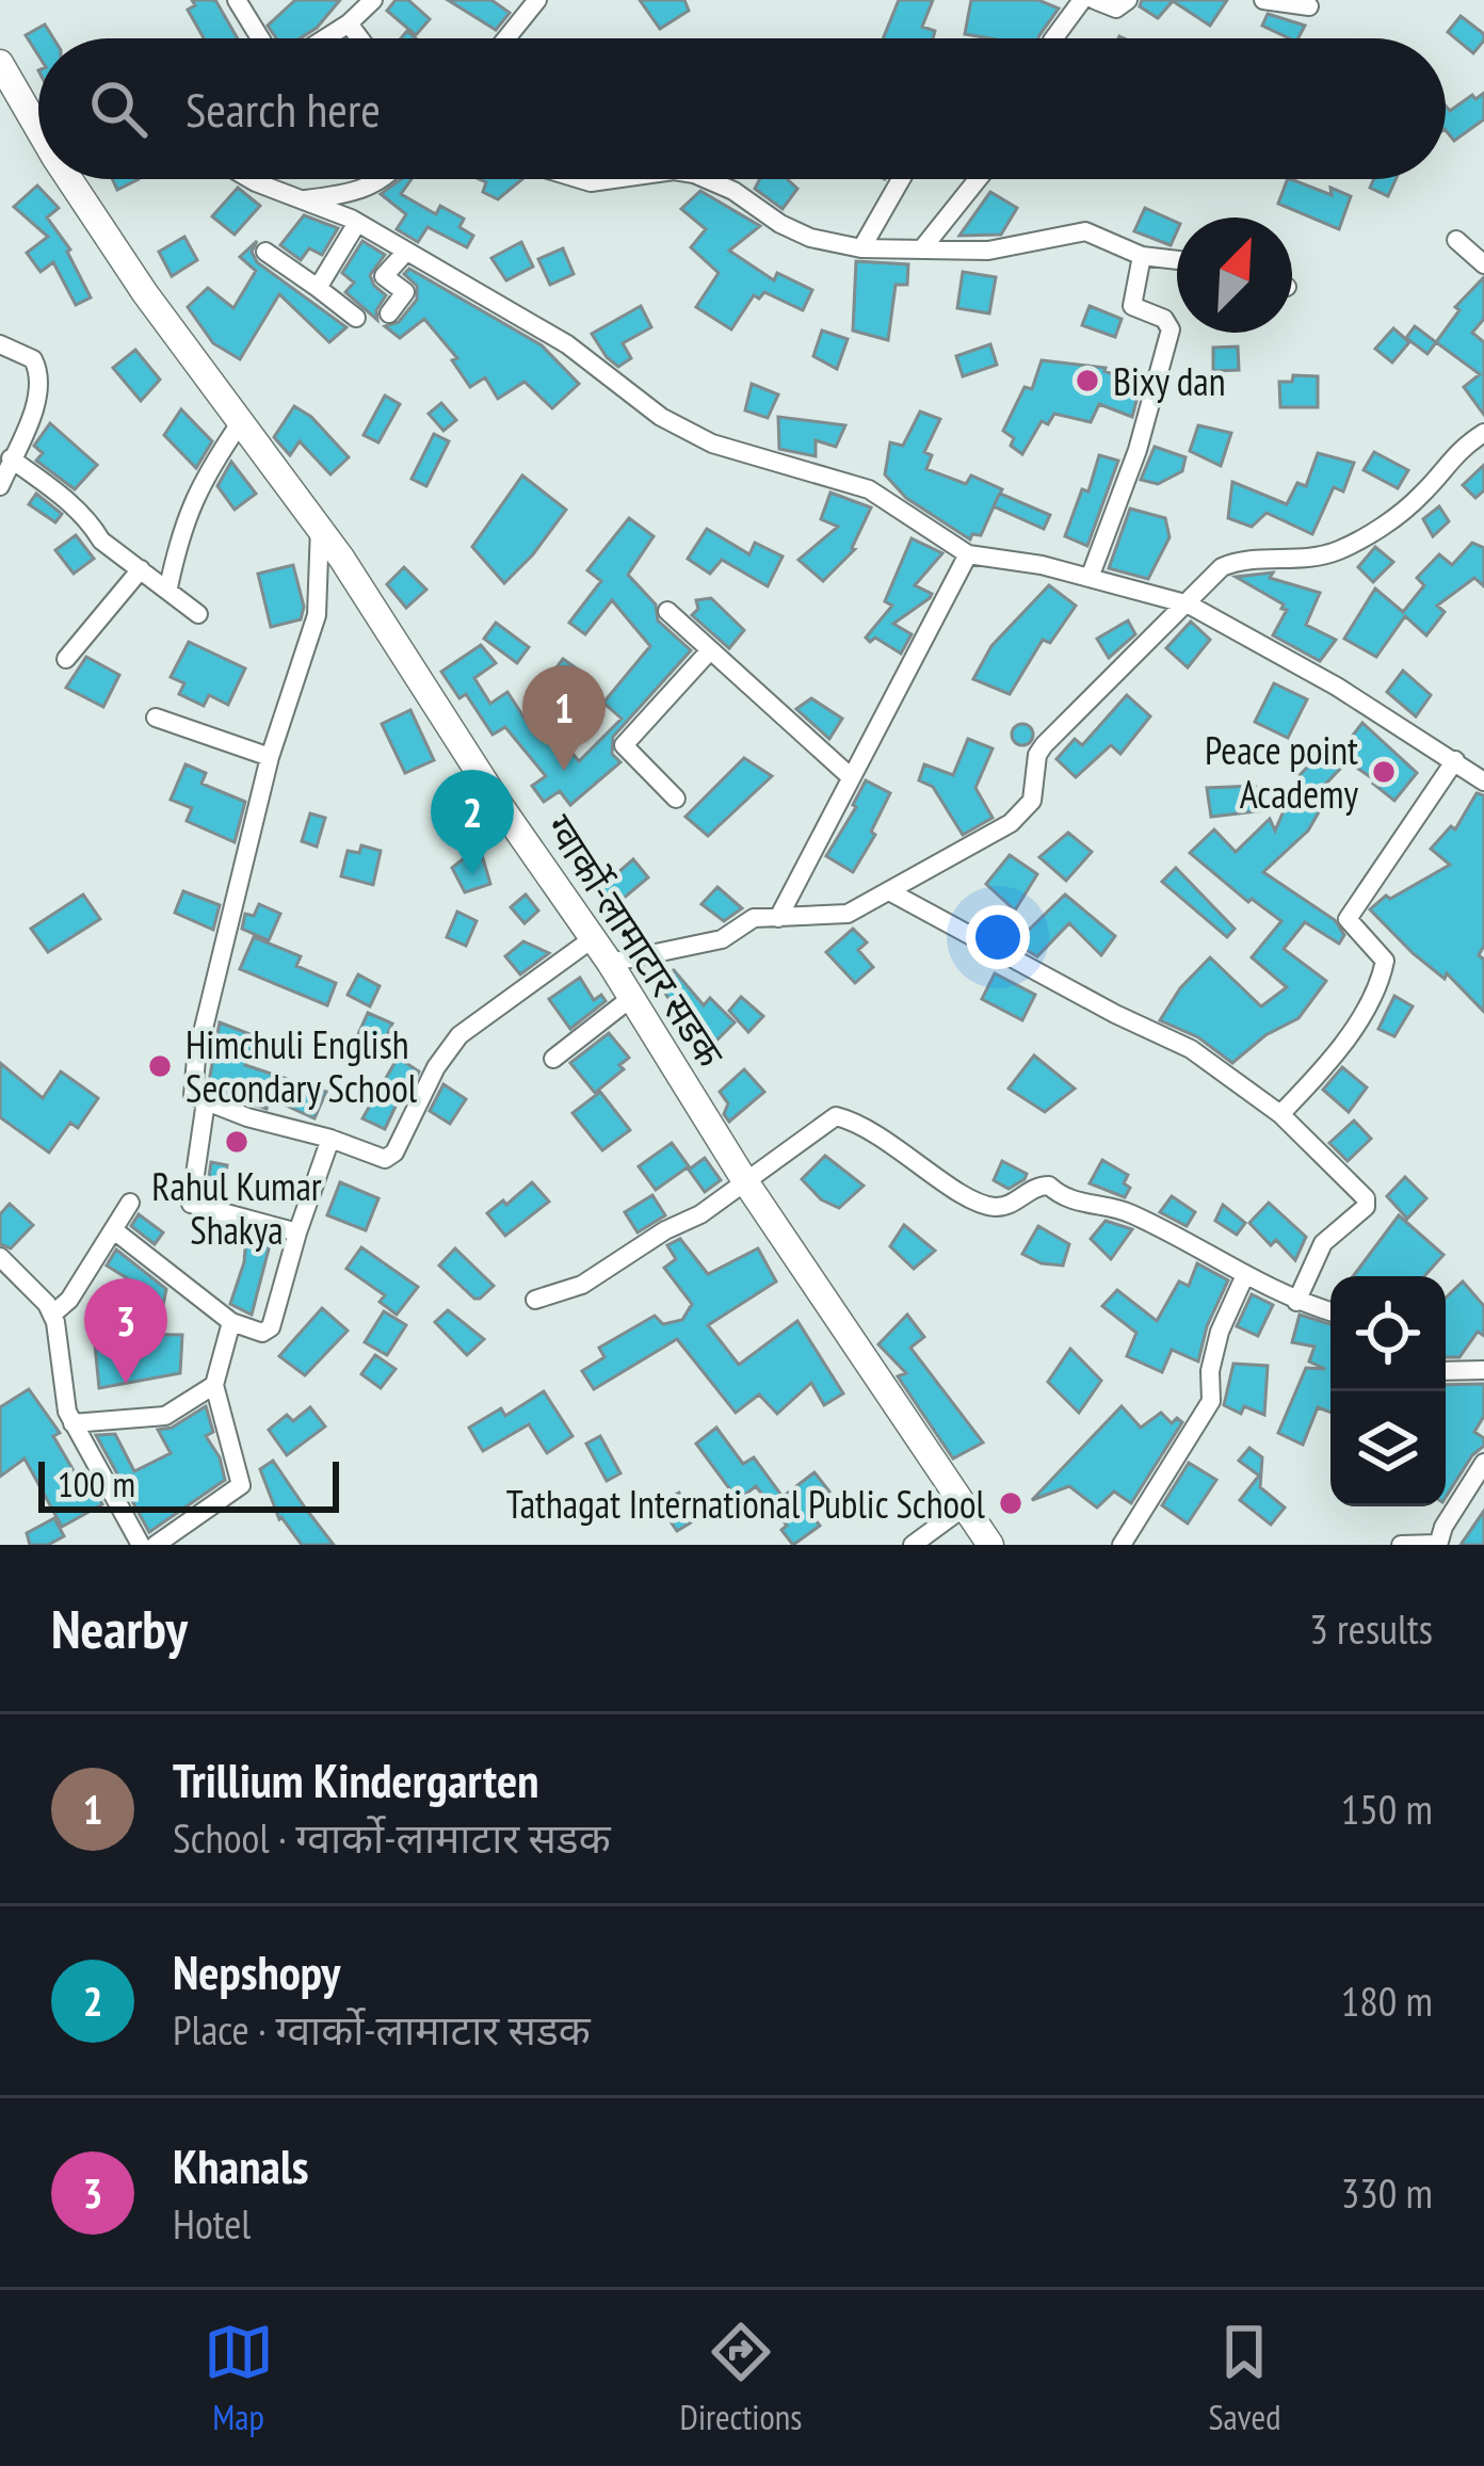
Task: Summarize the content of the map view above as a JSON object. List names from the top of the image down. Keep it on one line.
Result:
{"streets":{"main road":["ग्वार्को-लामाटार सडक"]},"places":["Bixy dan","Peace point Academy","Himchuli English Secondary School","Rahul Kumar Shakya","Tathagat International Public School"],"scale_bar":"100 m","north":"top right","page":{"search":"Search here","pins":["1","2","3"],"scale":"100 m","heading":["Nearby","3 results"],"list":[{"mark":"1","name":"Trillium Kindergarten","note":"School · ग्वार्को-लामाटार सडक","value":"150 m"},{"mark":"2","name":"Nepshopy","note":"Place · ग्वार्को-लामाटार सडक","value":"180 m"},{"mark":"3","name":"Khanals","note":"Hotel","value":"330 m"}],"nav":["Map","Directions","Saved"]}}
